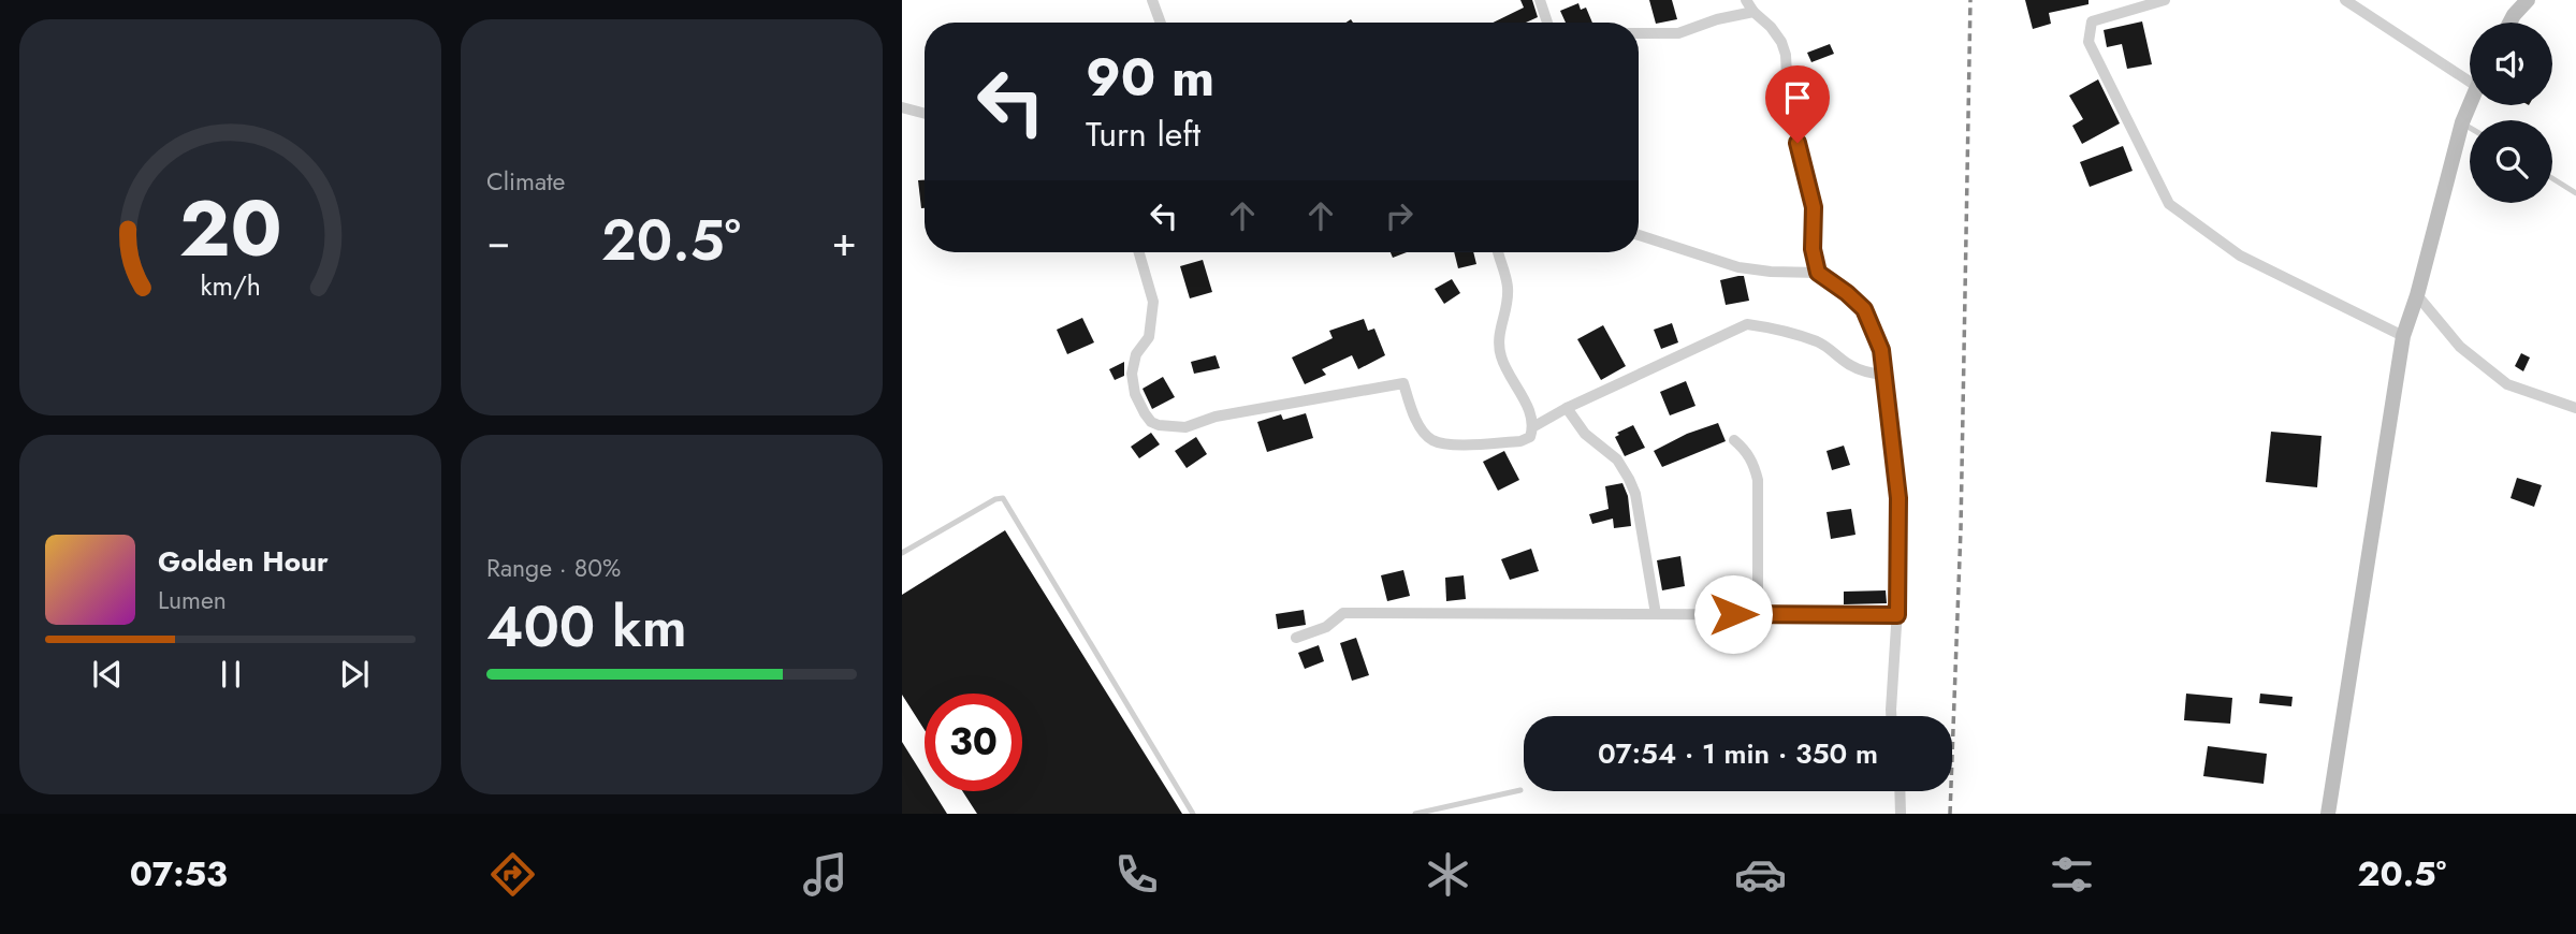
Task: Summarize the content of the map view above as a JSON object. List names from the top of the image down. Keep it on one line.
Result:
{"page":{"tile":["Climate",["Range · 80%","400 km"]],"turn":["90 m","Turn left"],"heat":["−","20.5°","+"],"song":["Golden Hour","Lumen"],"limit":"30","trip":"07:54 · 1 min · 350 m","tabs":["07:53","20.5°"],"gauge":["20","km/h"]}}
